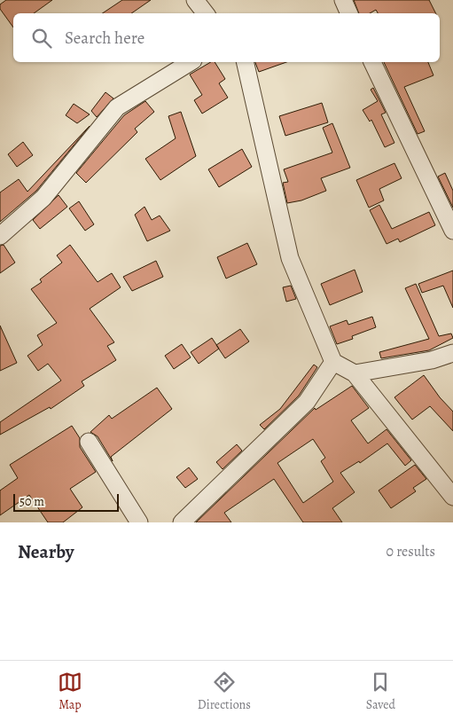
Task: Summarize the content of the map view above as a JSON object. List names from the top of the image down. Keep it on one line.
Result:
{"scale_bar":"50 m","page":{"search":"Search here","scale":"50 m","heading":["Nearby","0 results"],"nav":["Map","Directions","Saved"]}}
